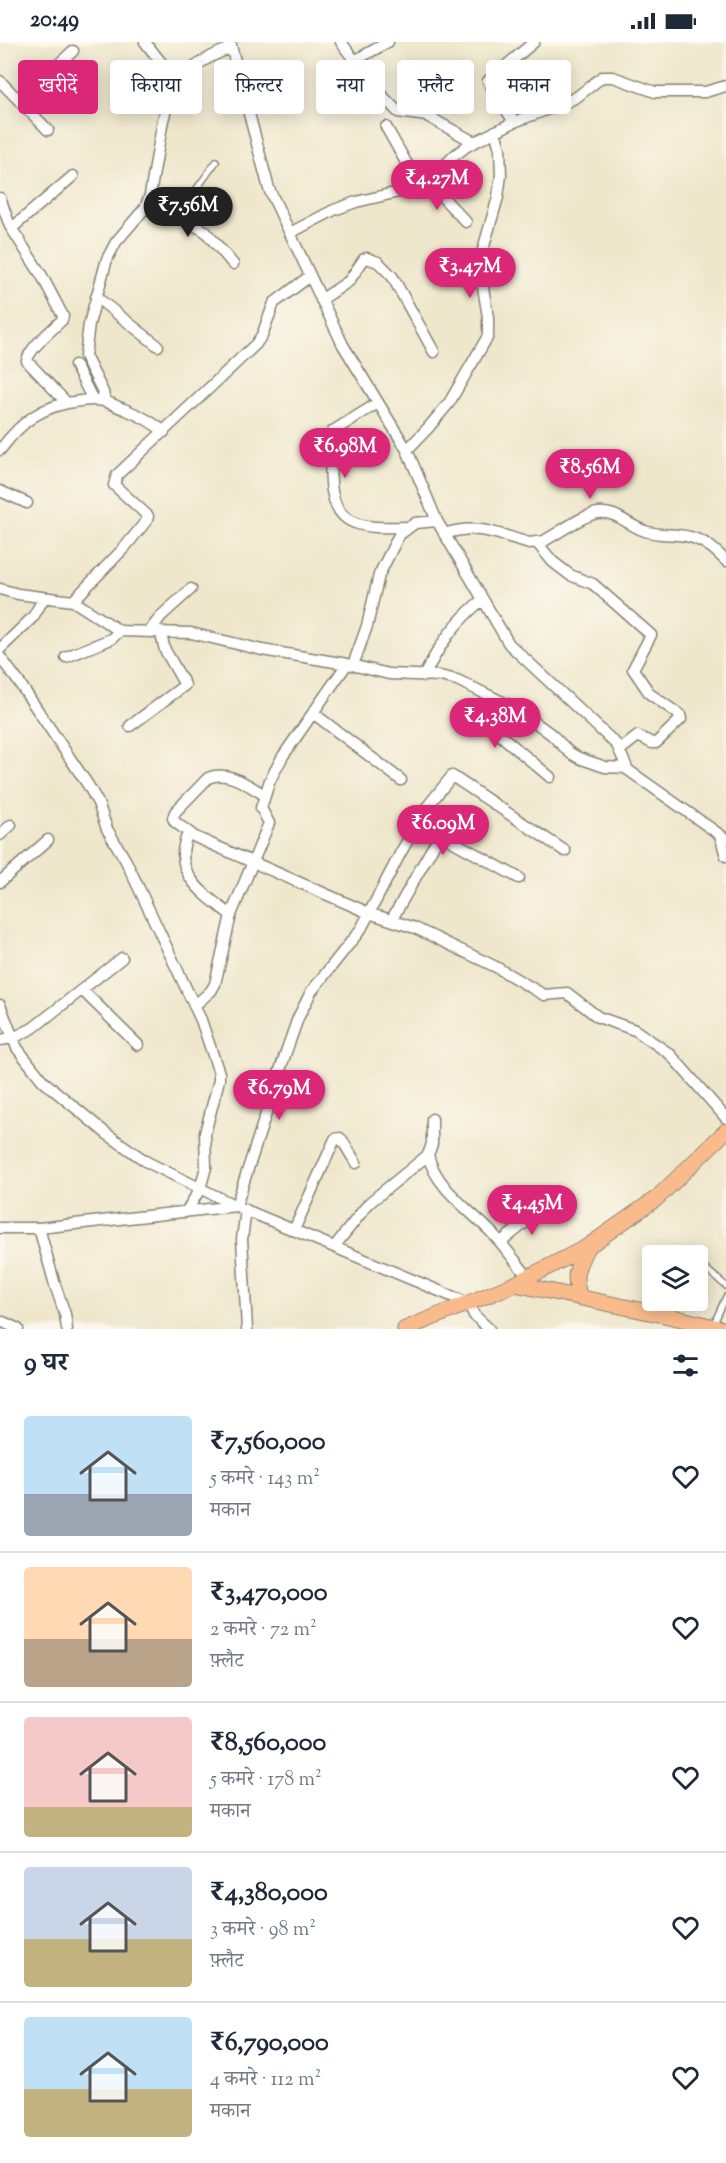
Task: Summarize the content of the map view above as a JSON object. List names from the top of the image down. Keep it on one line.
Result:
{"page":{"status":"20:49","chip":["खरीदें","किराया","फ़िल्टर","नया","फ़्लैट","मकान"],"price":["₹4.27M","₹7.56M","₹3.47M","₹6.98M","₹8.56M","₹4.38M","₹6.09M","₹6.79M","₹4.45M"],"heading":"9 घर","list":[{"name":"₹7,560,000","note":"5 कमरे · 143 m² · मकान"},{"name":"₹3,470,000","note":"2 कमरे · 72 m² · फ़्लैट"},{"name":"₹8,560,000","note":"5 कमरे · 178 m² · मकान"},{"name":"₹4,380,000","note":"3 कमरे · 98 m² · फ़्लैट"},{"name":"₹6,790,000","note":"4 कमरे · 112 m² · मकान"}]}}
